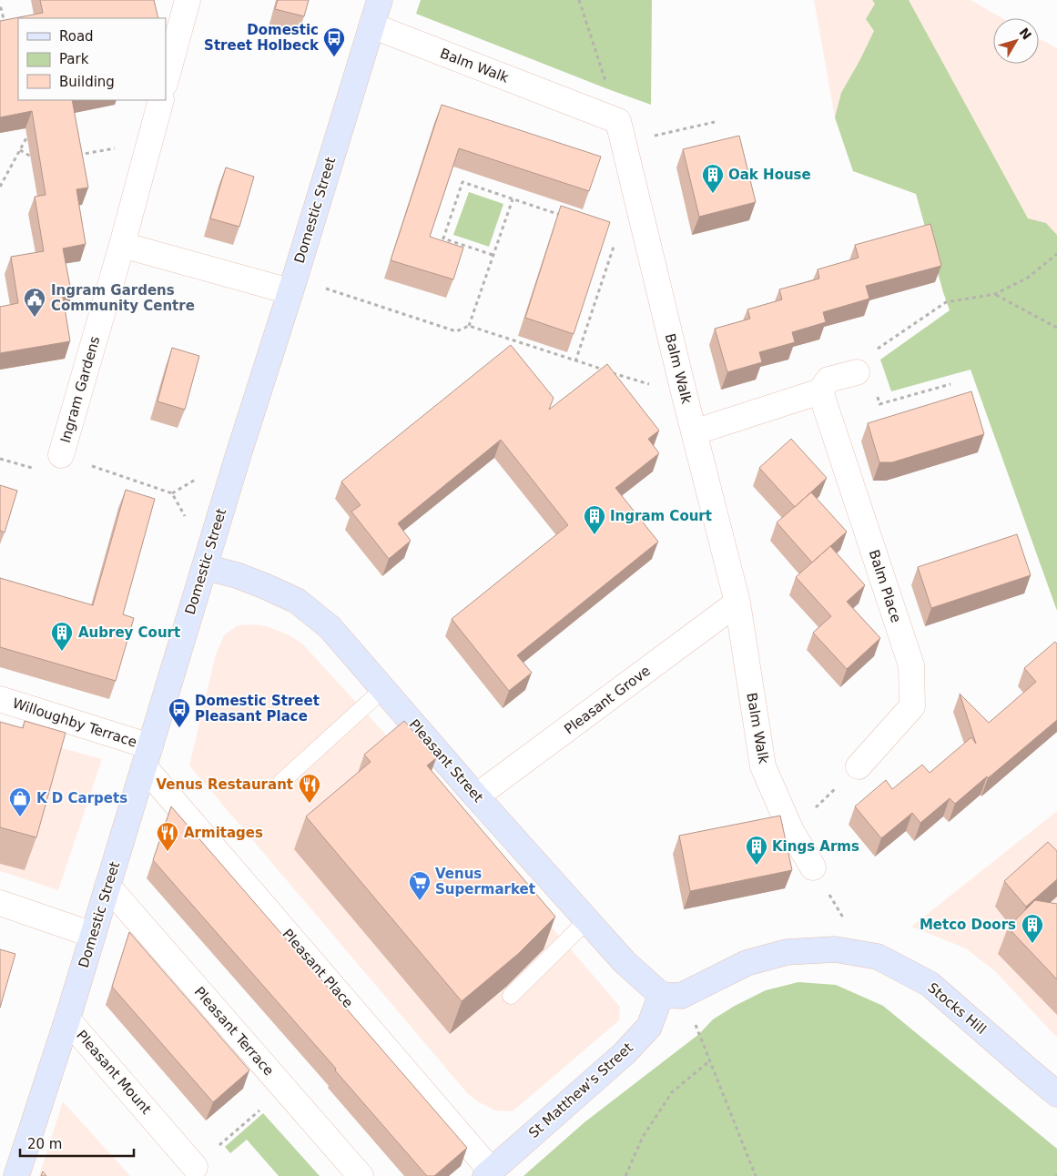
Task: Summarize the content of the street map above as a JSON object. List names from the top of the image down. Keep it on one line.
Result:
{"streets":{"street":["Balm Walk","Domestic Street","Ingram Gardens","Balm Place","Pleasant Grove","Willoughby Terrace","Pleasant Street","Pleasant Place","Stocks Hill","Pleasant Terrace","Pleasant Mount","St Matthew's Street"]},"crossings":[["Balm Walk","Domestic Street"],["Balm Walk","Pleasant Grove"],["Domestic Street","Willoughby Terrace"],["Domestic Street","Pleasant Street"],["Domestic Street","Pleasant Place"],["Domestic Street","Pleasant Terrace"],["Domestic Street","Pleasant Mount"],["Pleasant Grove","Pleasant Street"],["Willoughby Terrace","Pleasant Place"],["Pleasant Street","Stocks Hill"],["Pleasant Street","St Matthew's Street"],["Pleasant Place","St Matthew's Street"],["Stocks Hill","St Matthew's Street"]],"places":{"bus stop":["Domestic Street Holbeck","Domestic Street Pleasant Place"],"building":["Oak House","Ingram Court","Aubrey Court","Kings Arms","Metco Doors"],"public building":["Ingram Gardens Community Centre"],"restaurant":["Venus Restaurant","Armitages"],"shop":["K D Carpets"],"supermarket":["Venus Supermarket"]},"legend":["Road","Park","Building"],"scale_bar":"20 m","north":"top right"}
